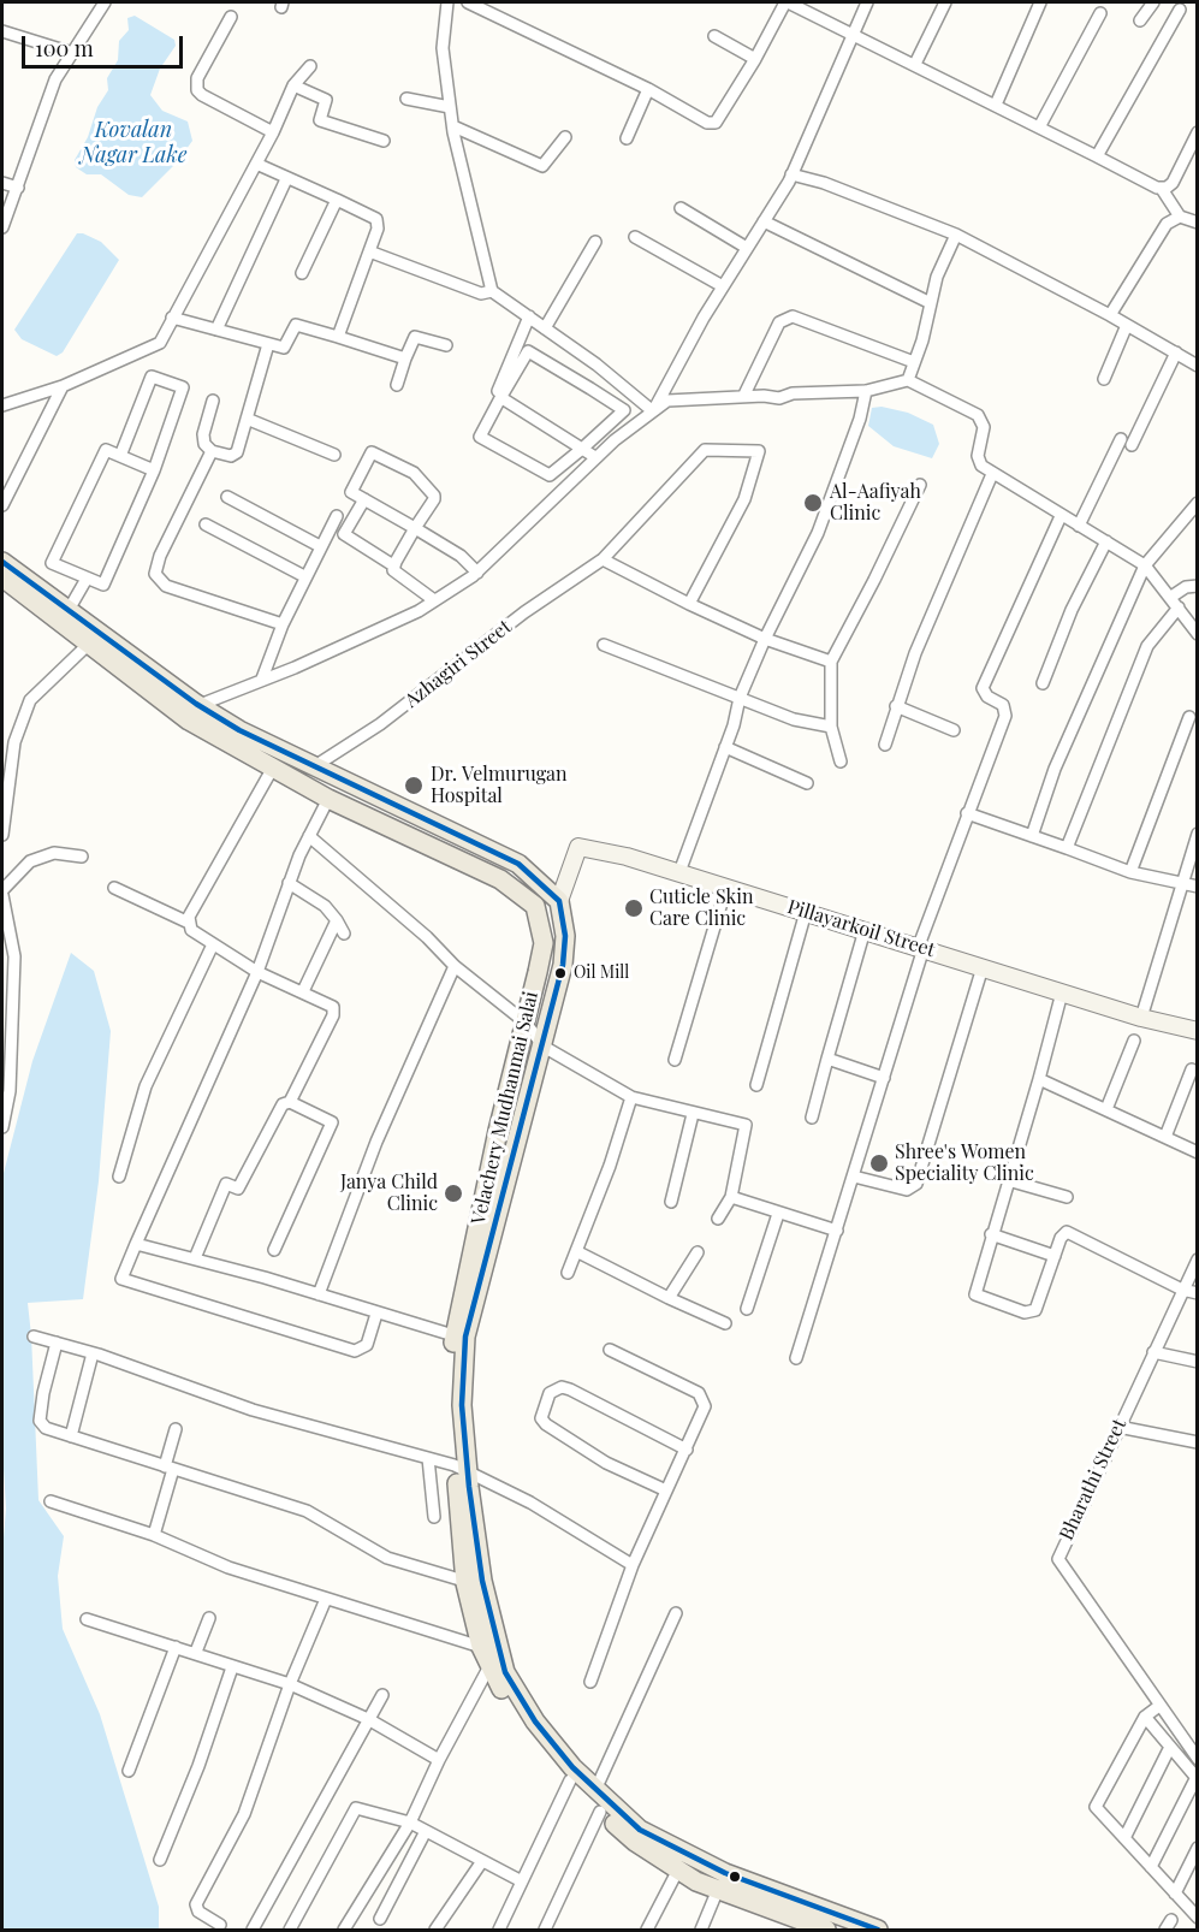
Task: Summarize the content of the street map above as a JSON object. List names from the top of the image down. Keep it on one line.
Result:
{"streets":{"main road":["Velachery Mudhanmai Salai"],"street":["Azhagiri Street","Pillayarkoil Street","Bharathi Street"]},"crossings":[["Pillayarkoil Street","Velachery Mudhanmai Salai"]],"water":["Kovalan Nagar Lake"],"places":["Al-Aafiyah Clinic","Dr. Velmurugan Hospital","Cuticle Skin Care Clinic","Oil Mill","Shree's Women Speciality Clinic","Janya Child Clinic"],"scale_bar":"100 m"}
